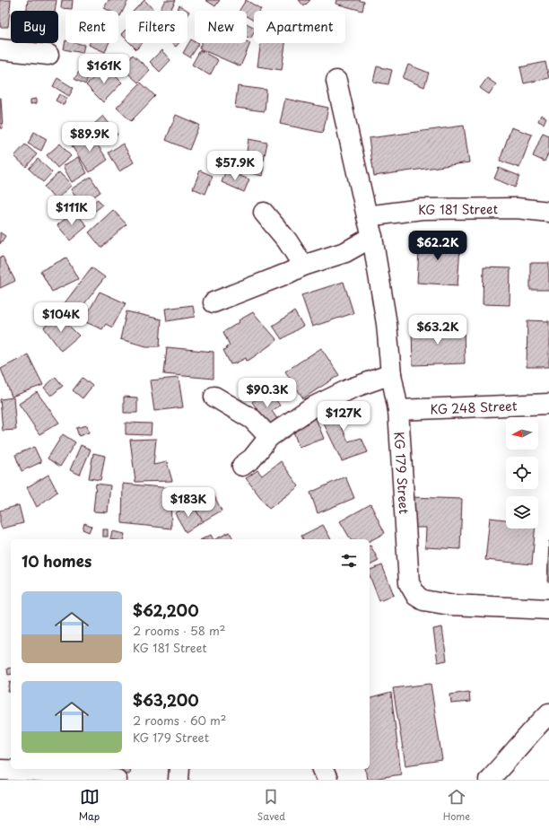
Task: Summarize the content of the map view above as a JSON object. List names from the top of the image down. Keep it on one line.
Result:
{"streets":{"street":["KG 181 Street","KG 248 Street","KG 179 Street"]},"crossings":[["KG 181 Street","KG 179 Street"],["KG 248 Street","KG 179 Street"]],"north":"left","page":{"chip":["Buy","Rent","Filters","New","Apartment"],"price":["$161K","$89.9K","$57.9K","$111K","$62.2K","$104K","$63.2K","$90.3K","$127K","$183K"],"heading":"10 homes","list":[{"name":"$62,200","note":"2 rooms · 58 m² · KG 181 Street"},{"name":"$63,200","note":"2 rooms · 60 m² · KG 179 Street"}],"tabs":["Map","Saved","Home"]}}
